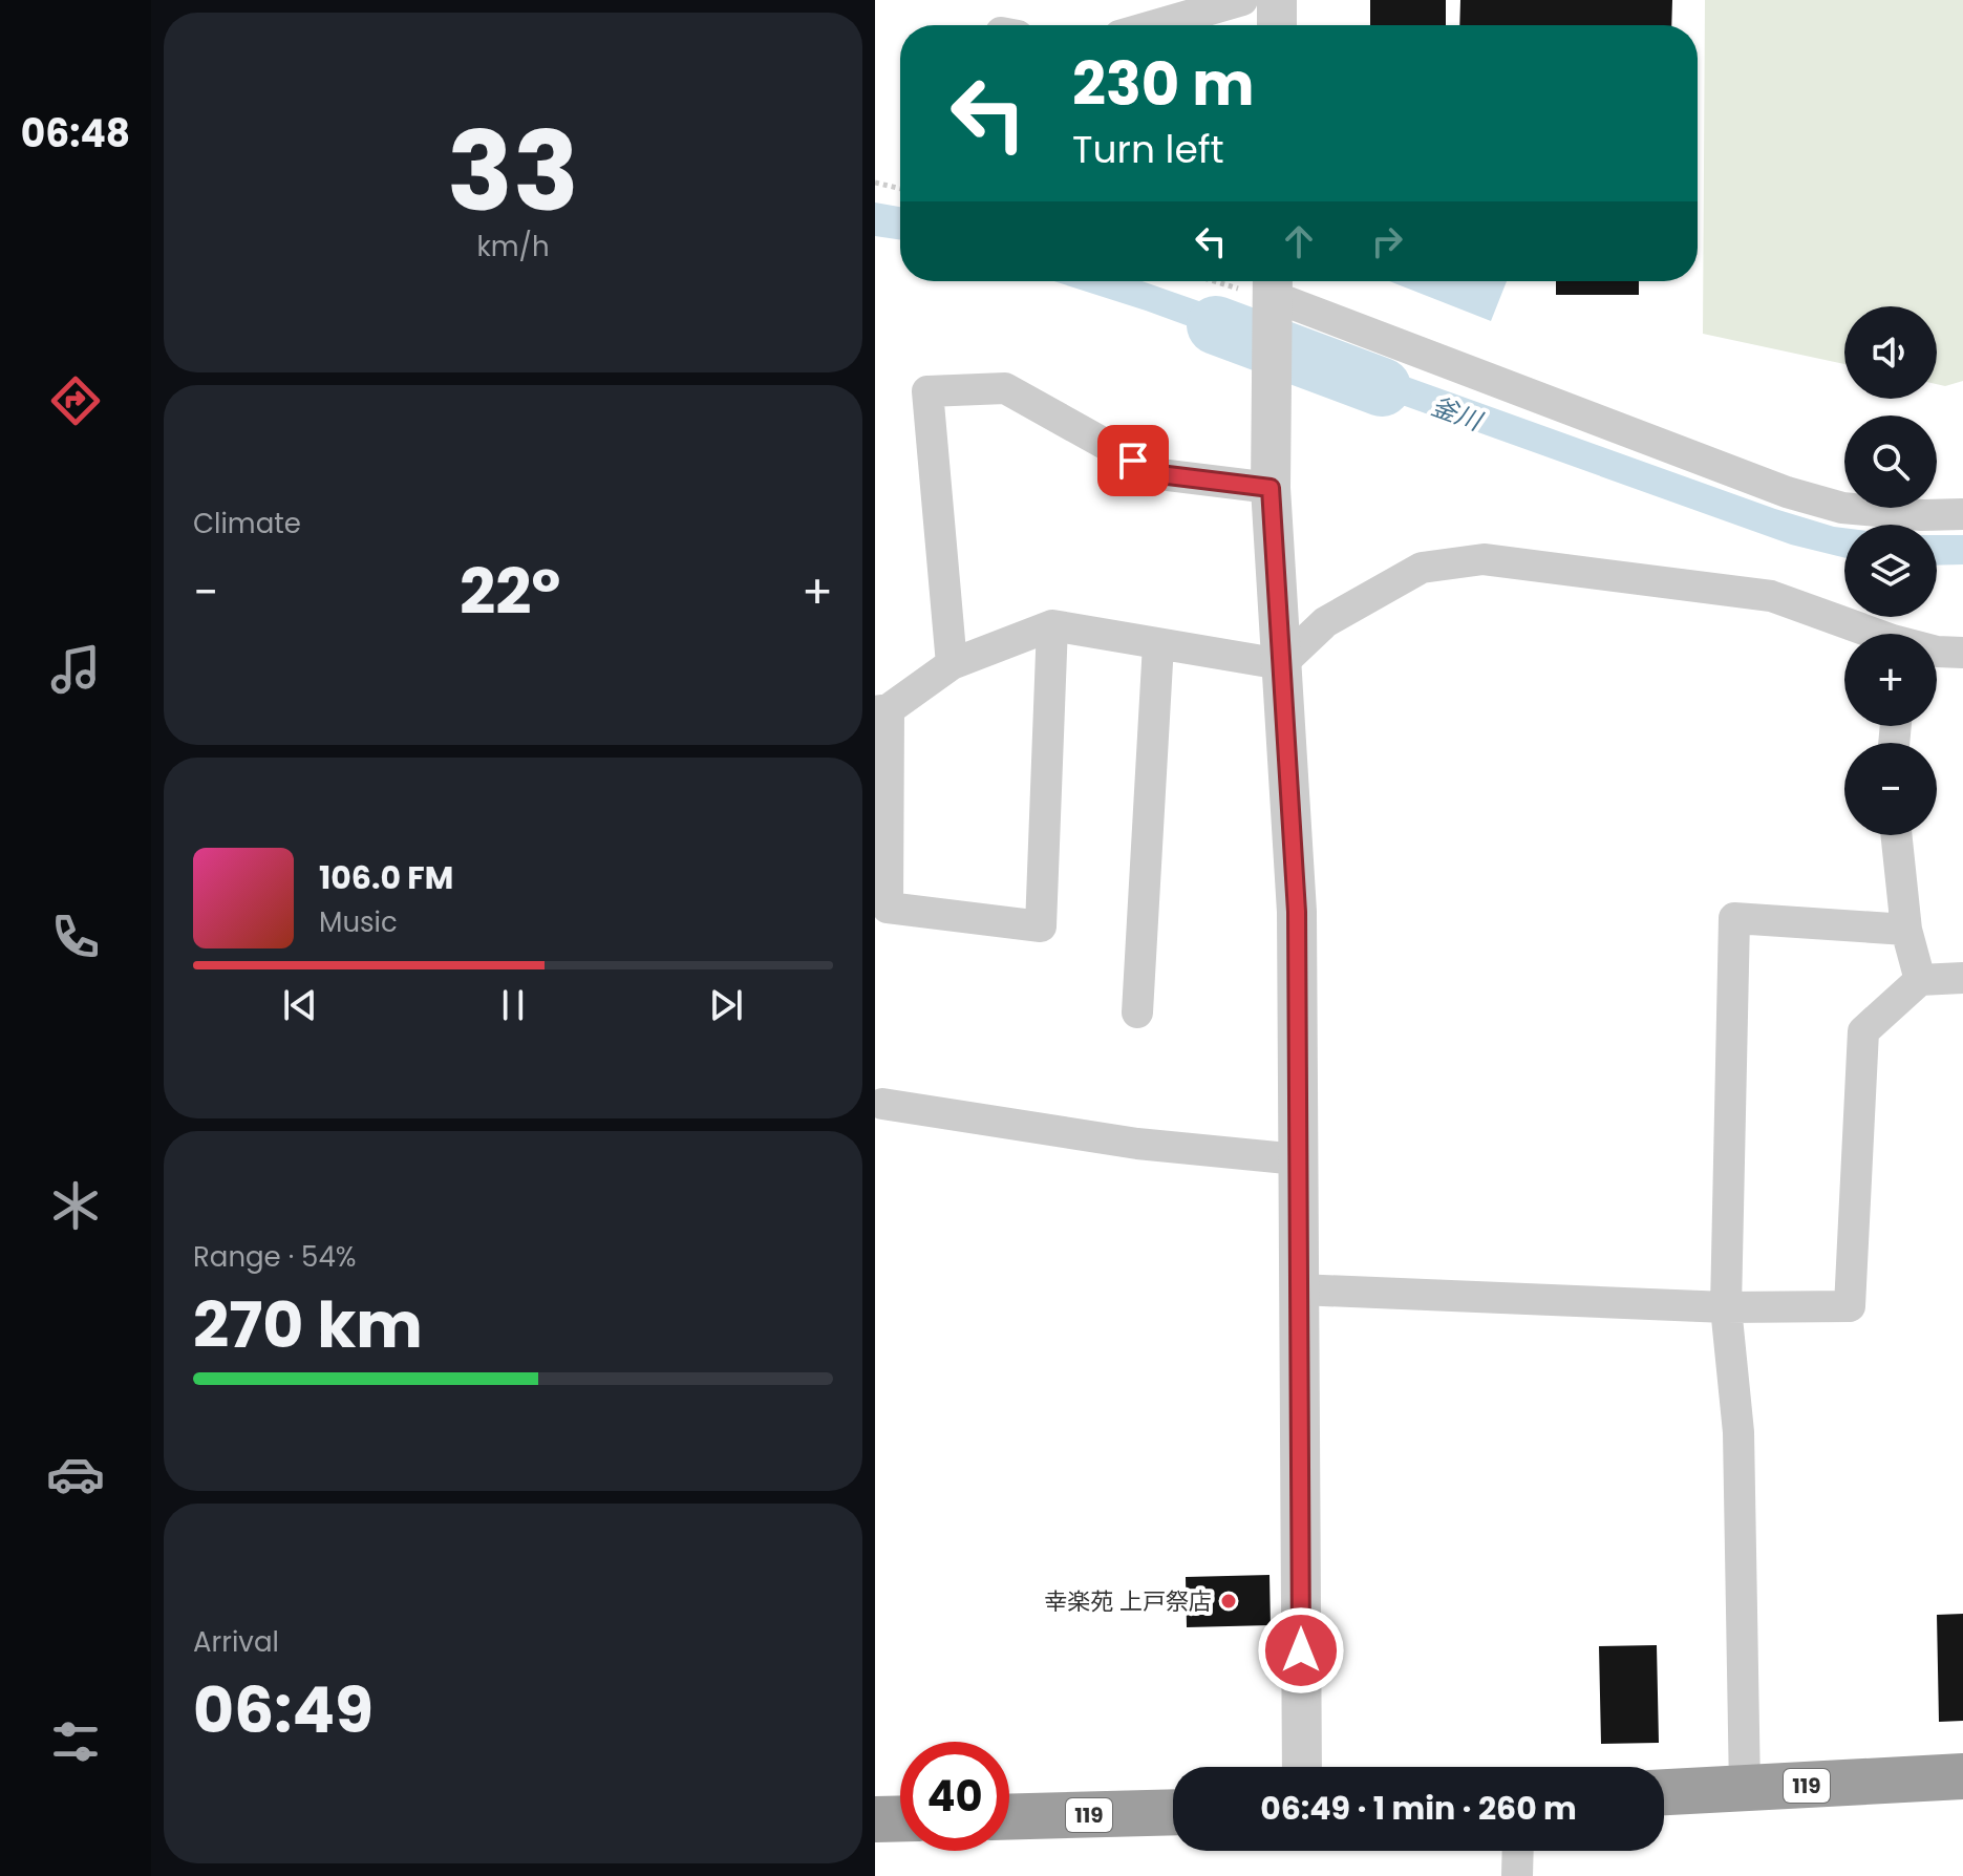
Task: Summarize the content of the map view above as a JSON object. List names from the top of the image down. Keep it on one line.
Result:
{"streets":{"highway":["119"]},"water":["釜川"],"places":["幸楽苑 上戸祭店"],"page":{"tabs":"06:48","tile":[["33","km/h"],"Climate",["Range · 54%","270 km"],["Arrival","06:49"]],"turn":["230 m","Turn left"],"map_buttons":["+","−"],"heat":["−","22°","+"],"song":["106.0 FM","Music"],"limit":"40","trip":"06:49 · 1 min · 260 m"}}
